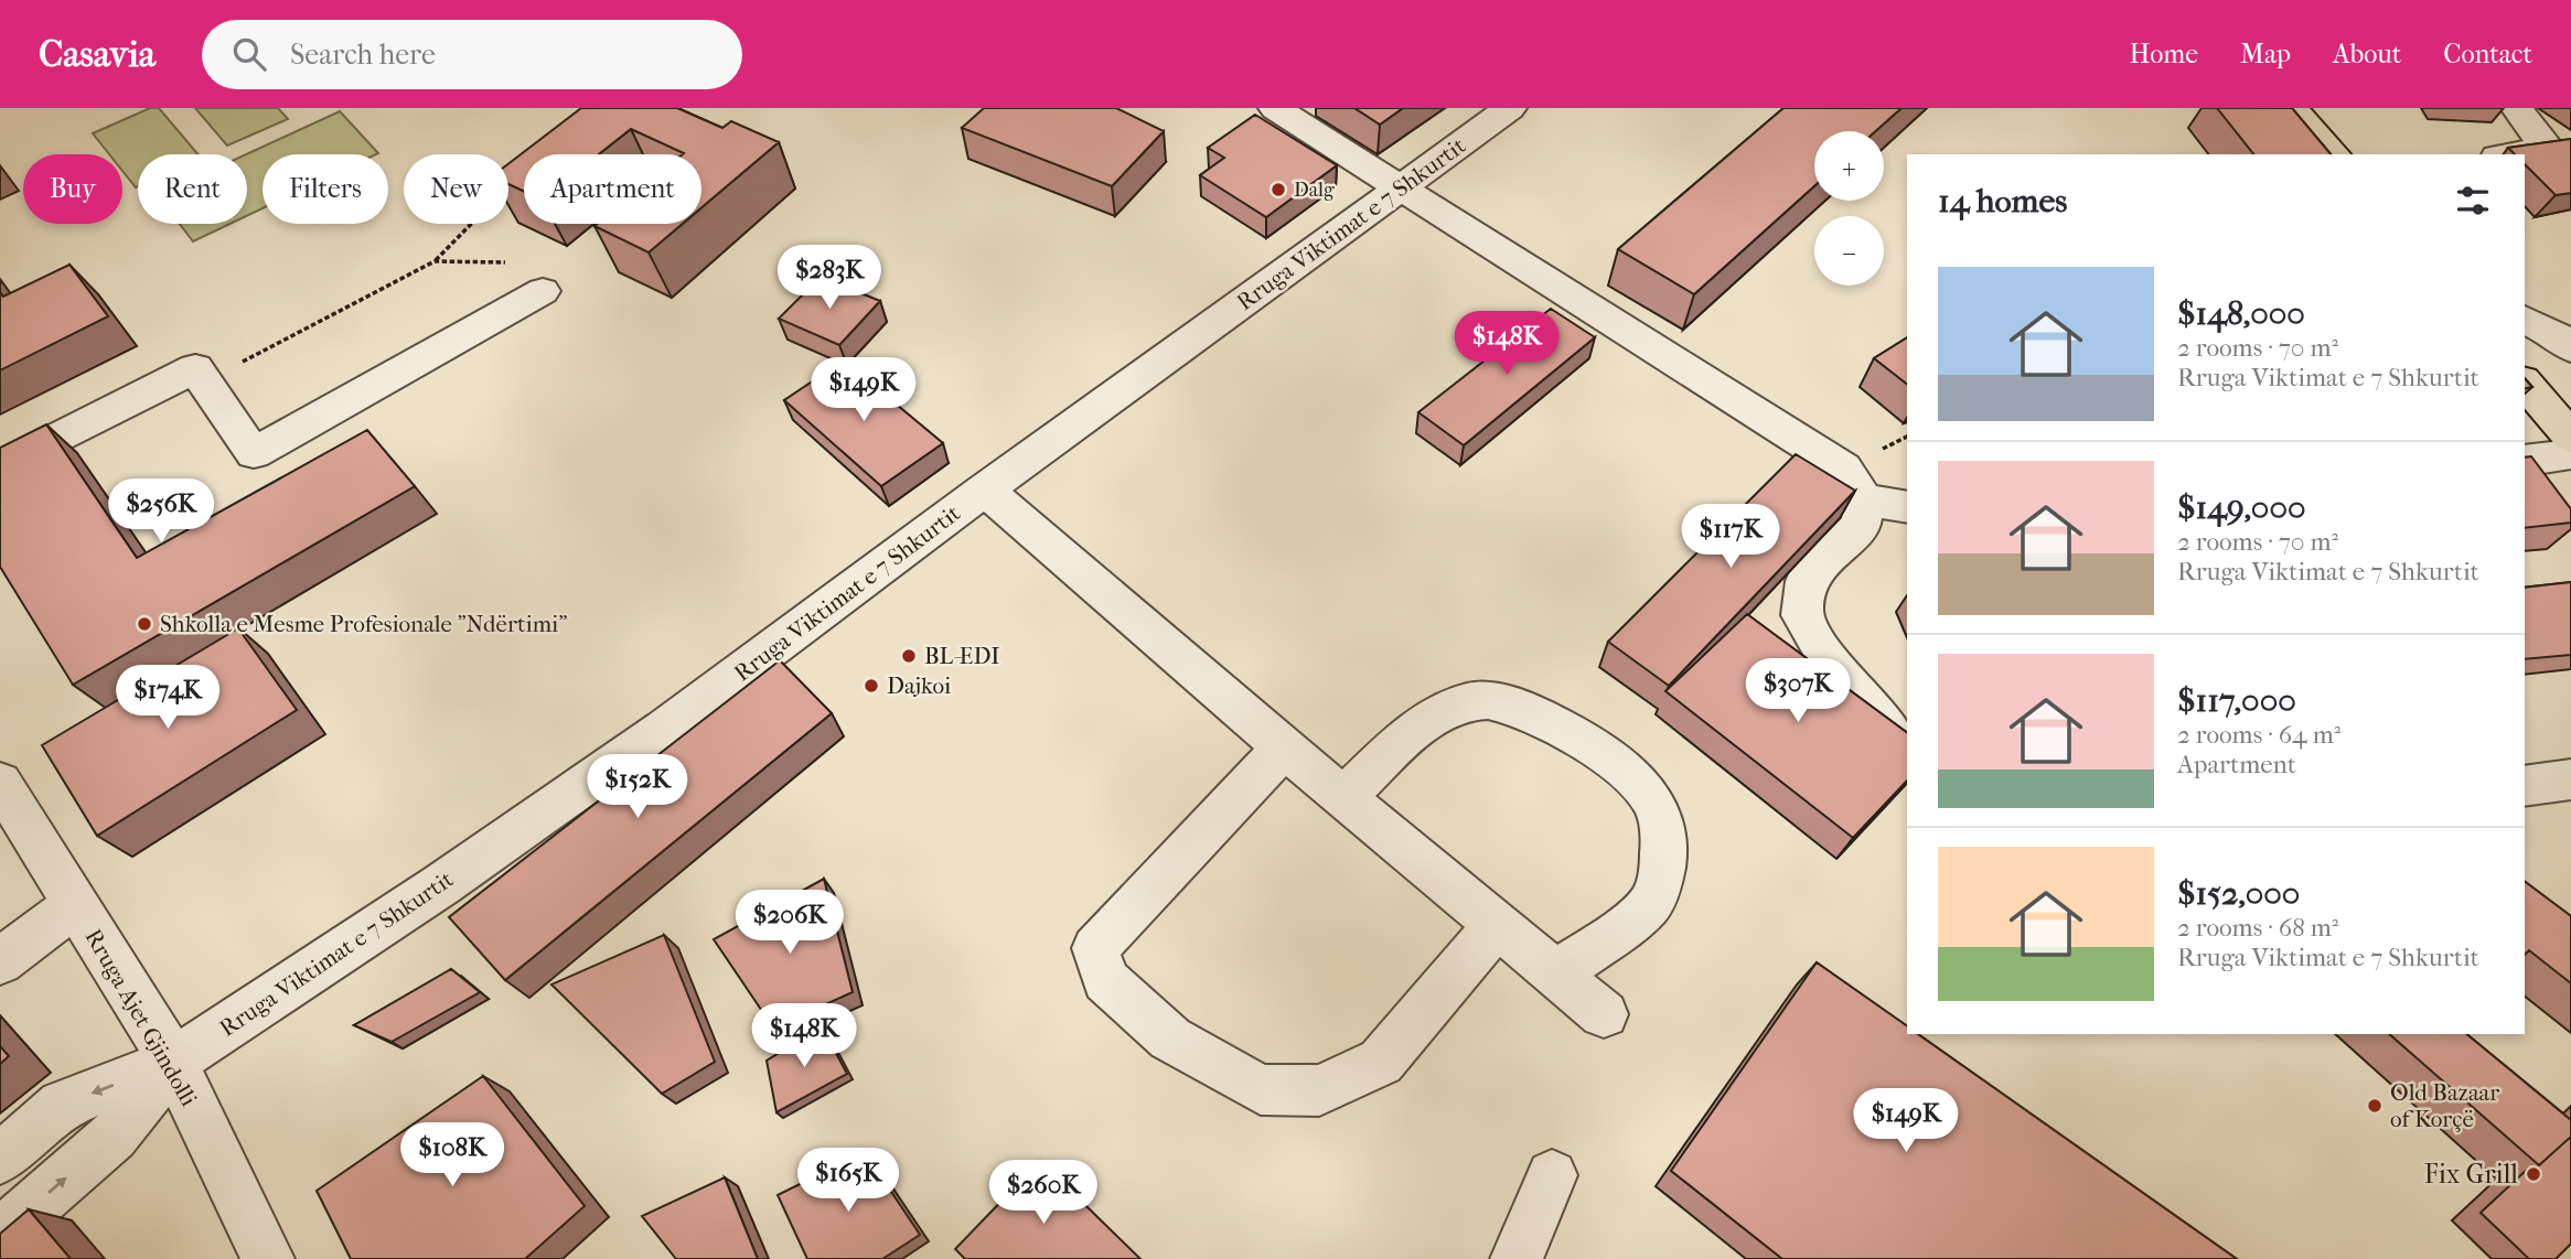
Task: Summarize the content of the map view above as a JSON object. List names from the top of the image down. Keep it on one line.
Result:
{"streets":{"street":["Rruga Viktimat e 7 Shkurtit","Rruga Ajet Gjindolli"]},"crossings":[["Rruga Viktimat e 7 Shkurtit","Rruga Ajet Gjindolli"]],"places":["Dalg","Shkolla e Mesme Profesionale \"Ndërtimi\"","BL-EDI","Dajkoi","Old Bazaar of Korçë","Fix Grill"],"page":{"header":"Casavia","search":"Search here","nav":["Home","Map","About","Contact"],"map_buttons":["+","−"],"chip":["Buy","Rent","Filters","New","Apartment"],"heading":"14 homes","price":["$283K","$148K","$149K","$256K","$117K","$307K","$174K","$152K","$206K","$148K","$149K","$108K","$165K","$260K"],"list":[{"name":"$148,000","note":"2 rooms · 70 m² · Rruga Viktimat e 7 Shkurtit"},{"name":"$149,000","note":"2 rooms · 70 m² · Rruga Viktimat e 7 Shkurtit"},{"name":"$117,000","note":"2 rooms · 64 m² · Apartment"},{"name":"$152,000","note":"2 rooms · 68 m² · Rruga Viktimat e 7 Shkurtit"}]}}
